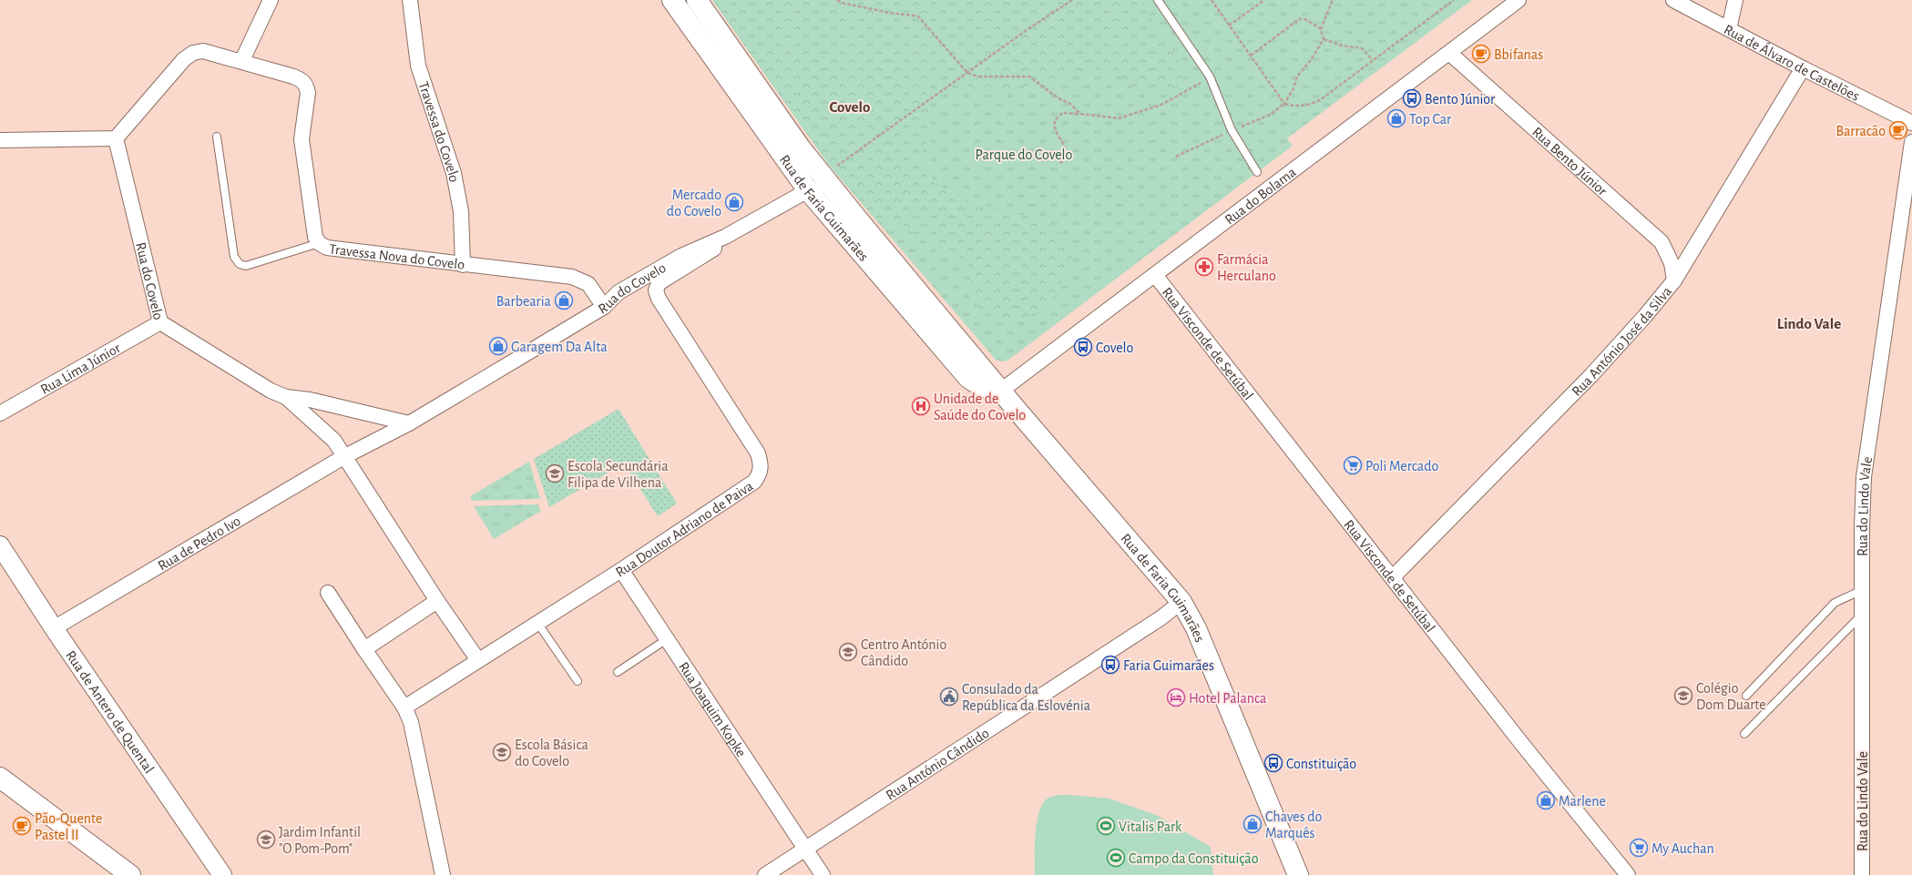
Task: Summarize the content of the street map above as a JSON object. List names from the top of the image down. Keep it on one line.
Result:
{"streets":{"main road":["Rua de Faria Guimarães"],"street":["Rua de Álvaro de Castelões","Travessa do Covelo","Rua Bento Júnior","Rua do Bolama","Travessa Nova do Covelo","Rua do Covelo","Rua António José da Silva","Rua Visconde de Setúbal","Rua Lima Júnior","Rua do Lindo Vale","Rua Doutor Adriano de Paiva","Rua de Pedro Ivo","Rua Joaquim Kopke","Rua de Antero de Quental","Rua António Cândido"]},"crossings":[["Rua de Álvaro de Castelões","Rua António José da Silva"],["Travessa do Covelo","Travessa Nova do Covelo"],["Rua Bento Júnior","Rua do Bolama"],["Rua Bento Júnior","Rua António José da Silva"],["Rua do Bolama","Rua de Faria Guimarães"],["Rua do Bolama","Rua Visconde de Setúbal"],["Rua de Faria Guimarães","Rua do Covelo"],["Rua de Faria Guimarães","Rua António Cândido"],["Travessa Nova do Covelo","Rua do Covelo"],["Rua do Covelo","Rua Lima Júnior"],["Rua do Covelo","Rua Doutor Adriano de Paiva"],["Rua do Covelo","Rua de Pedro Ivo"],["Rua António José da Silva","Rua Visconde de Setúbal"],["Rua Doutor Adriano de Paiva","Rua Joaquim Kopke"],["Rua de Pedro Ivo","Rua de Antero de Quental"],["Rua Joaquim Kopke","Rua António Cândido"]],"districts":["Covelo","Lindo Vale"],"parks":["Parque do Covelo"],"places":{"cafe":["Bbifanas","Barracão","Pão-Quente Pastel II"],"bus stop":["Bento Júnior","Covelo","Faria Guimarães","Constituição"],"shop":["Top Car","Mercado do Covelo","Barbearia","Garagem Da Alta","Marlene","Chaves do Marquês"],"pharmacy":["Farmácia Herculano"],"hospital":["Unidade de Saúde do Covelo"],"supermarket":["Poli Mercado","My Auchan"],"school or university":["Escola Secundária Filipa de Vilhena","Centro António Cândido","Colégio Dom Duarte","Escola Básica do Covelo","Jardim Infantil \"O Pom-Pom\""],"public building":["Consulado da República da Eslovénia"],"hotel":["Hotel Palanca"],"sports":["Vitalis Park","Campo da Constituição"]}}
